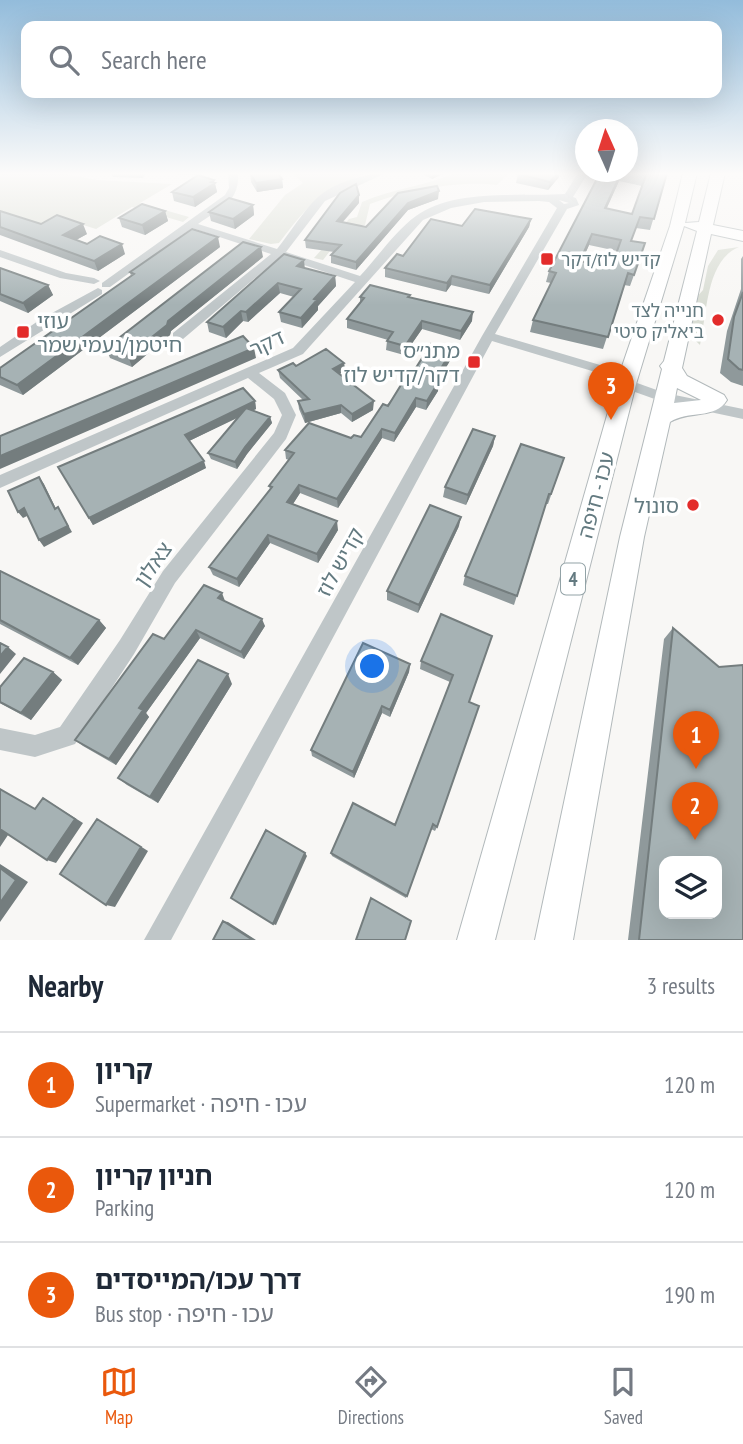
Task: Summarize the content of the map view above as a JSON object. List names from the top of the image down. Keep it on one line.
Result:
{"streets":{"highway":["עכו - חיפה","4"],"street":["דקר","קדיש לוז","צאלון"]},"crossings":[["דקר","צאלון"]],"places":{"transit":["קדיש לוז/דקר","עוזי חיטמן/נעמי שמר","מתנ״ס דקר/קדיש לוז"],"other":["חנייה לצד ביאליק סיטי","סונול"]},"north":"top","page":{"search":"Search here","pins":["3","1","2"],"heading":["Nearby","3 results"],"list":[{"mark":"1","name":"קריון","note":"Supermarket · עכו - חיפה","value":"120 m"},{"mark":"2","name":"חניון קריון","note":"Parking","value":"120 m"},{"mark":"3","name":"דרך עכו/המייסדים","note":"Bus stop · עכו - חיפה","value":"190 m"}],"nav":["Map","Directions","Saved"]}}
